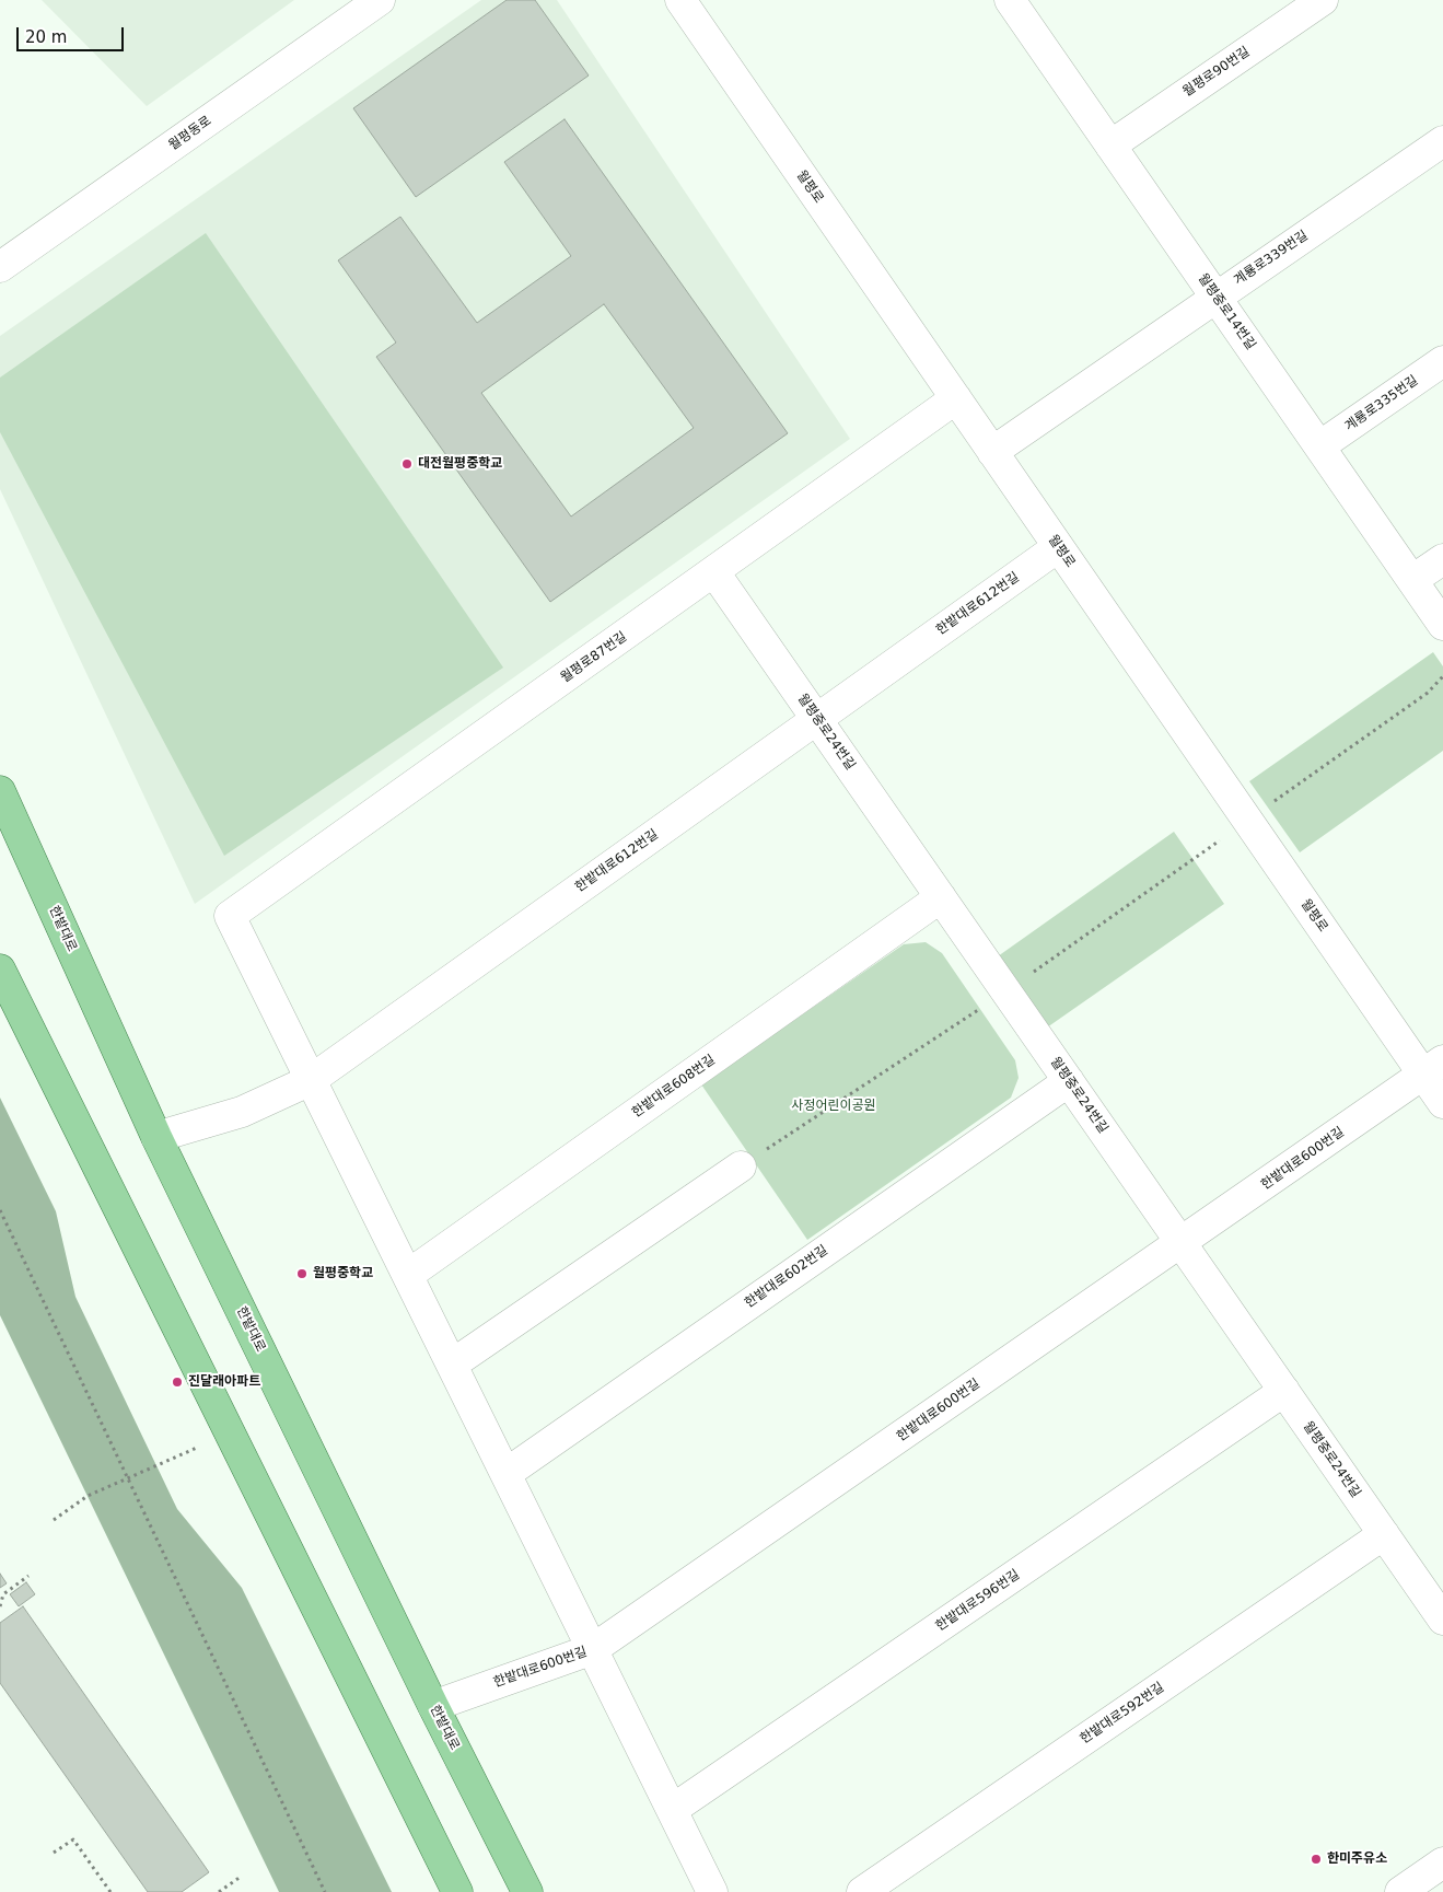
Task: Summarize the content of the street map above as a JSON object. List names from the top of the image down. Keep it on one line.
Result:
{"streets":{"main road":["한밭대로"],"street":["월평로90번길","월평동로","월평로","계룡로339번길","월평중로14번길","계룡로335번길","한밭대로612번길","월평로87번길","월평중로24번길","한밭대로608번길","한밭대로600번길","한밭대로602번길","한밭대로596번길","한밭대로592번길"]},"crossings":[["월평로90번길","월평중로14번길"],["월평로","계룡로339번길"],["월평로","한밭대로612번길"],["월평로","월평로87번길"],["월평로","한밭대로600번길"],["계룡로339번길","월평중로14번길"],["월평중로14번길","계룡로335번길"],["한밭대로612번길","월평로87번길"],["한밭대로612번길","월평중로24번길"],["한밭대로612번길","한밭대로"],["월평로87번길","월평중로24번길"],["월평중로24번길","한밭대로608번길"],["월평중로24번길","한밭대로600번길"],["월평중로24번길","한밭대로602번길"],["월평중로24번길","한밭대로596번길"],["월평중로24번길","한밭대로592번길"],["한밭대로","한밭대로600번길"]],"parks":["사정어린이공원"],"places":["대전월평중학교","월평중학교","진달래아파트","한미주유소"],"scale_bar":"20 m"}
